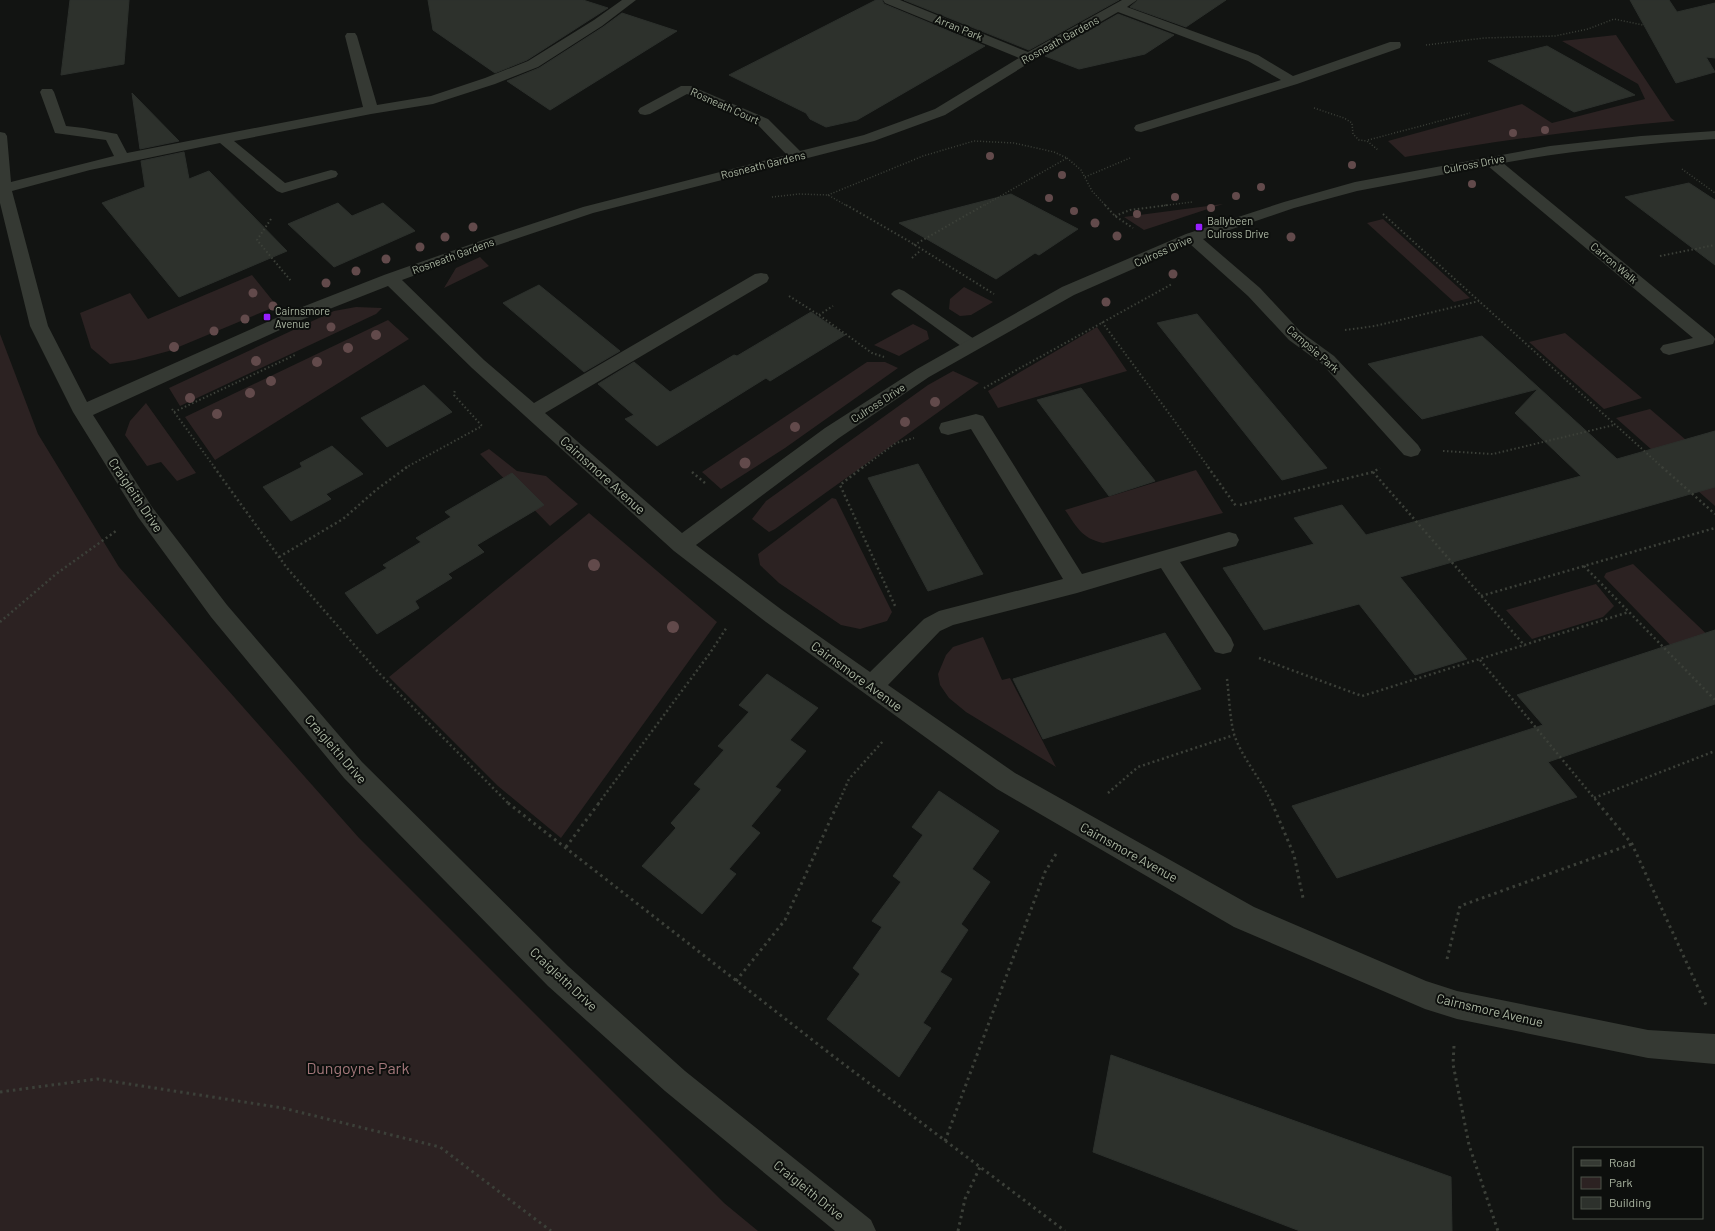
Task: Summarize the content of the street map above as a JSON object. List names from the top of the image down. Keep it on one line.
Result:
{"streets":{"street":["Arran Park","Rosneath Gardens","Rosneath Court","Culross Drive","Carron Walk","Campsie Park","Cairnsmore Avenue","Craigleith Drive"]},"crossings":[["Arran Park","Rosneath Gardens"],["Rosneath Gardens","Rosneath Court"],["Rosneath Gardens","Cairnsmore Avenue"],["Culross Drive","Carron Walk"],["Culross Drive","Campsie Park"],["Culross Drive","Cairnsmore Avenue"]],"parks":["Dungoyne Park"],"places":{"transit":["Ballybeen Culross Drive","Cairnsmore Avenue"]},"legend":["Road","Park","Building"]}
